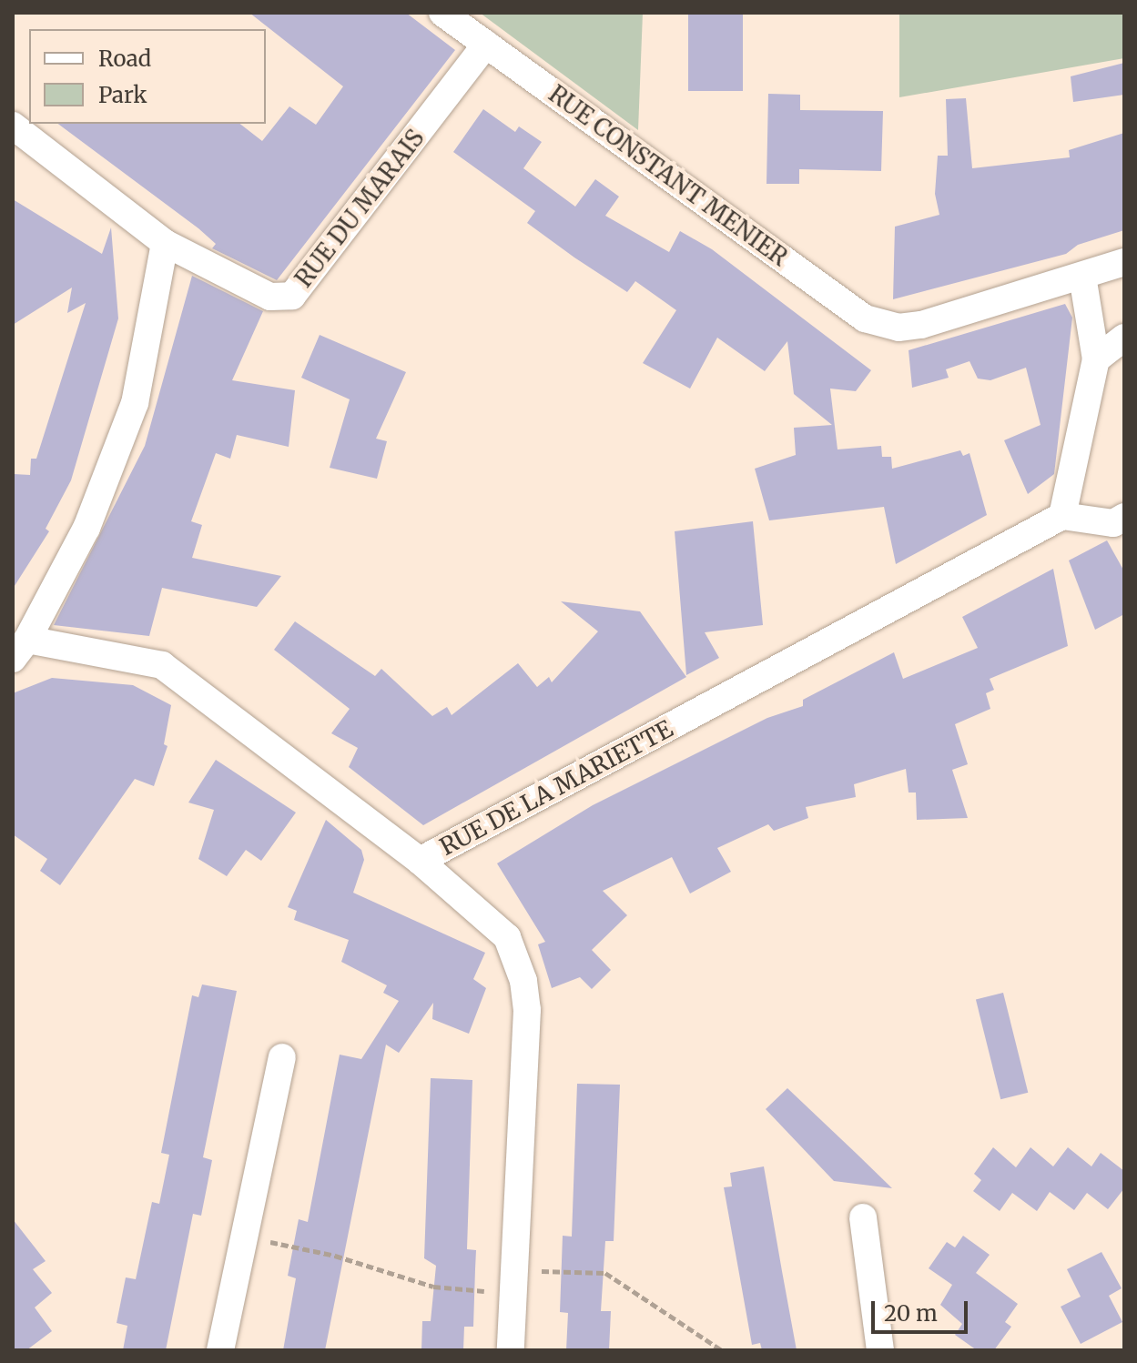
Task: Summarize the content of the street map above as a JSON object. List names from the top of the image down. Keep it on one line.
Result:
{"streets":{"street":["RUE CONSTANT MENIER","RUE DU MARAIS","RUE DE LA MARIETTE"]},"crossings":[["RUE CONSTANT MENIER","RUE DU MARAIS"]],"legend":["Road","Park"],"scale_bar":"20 m"}
